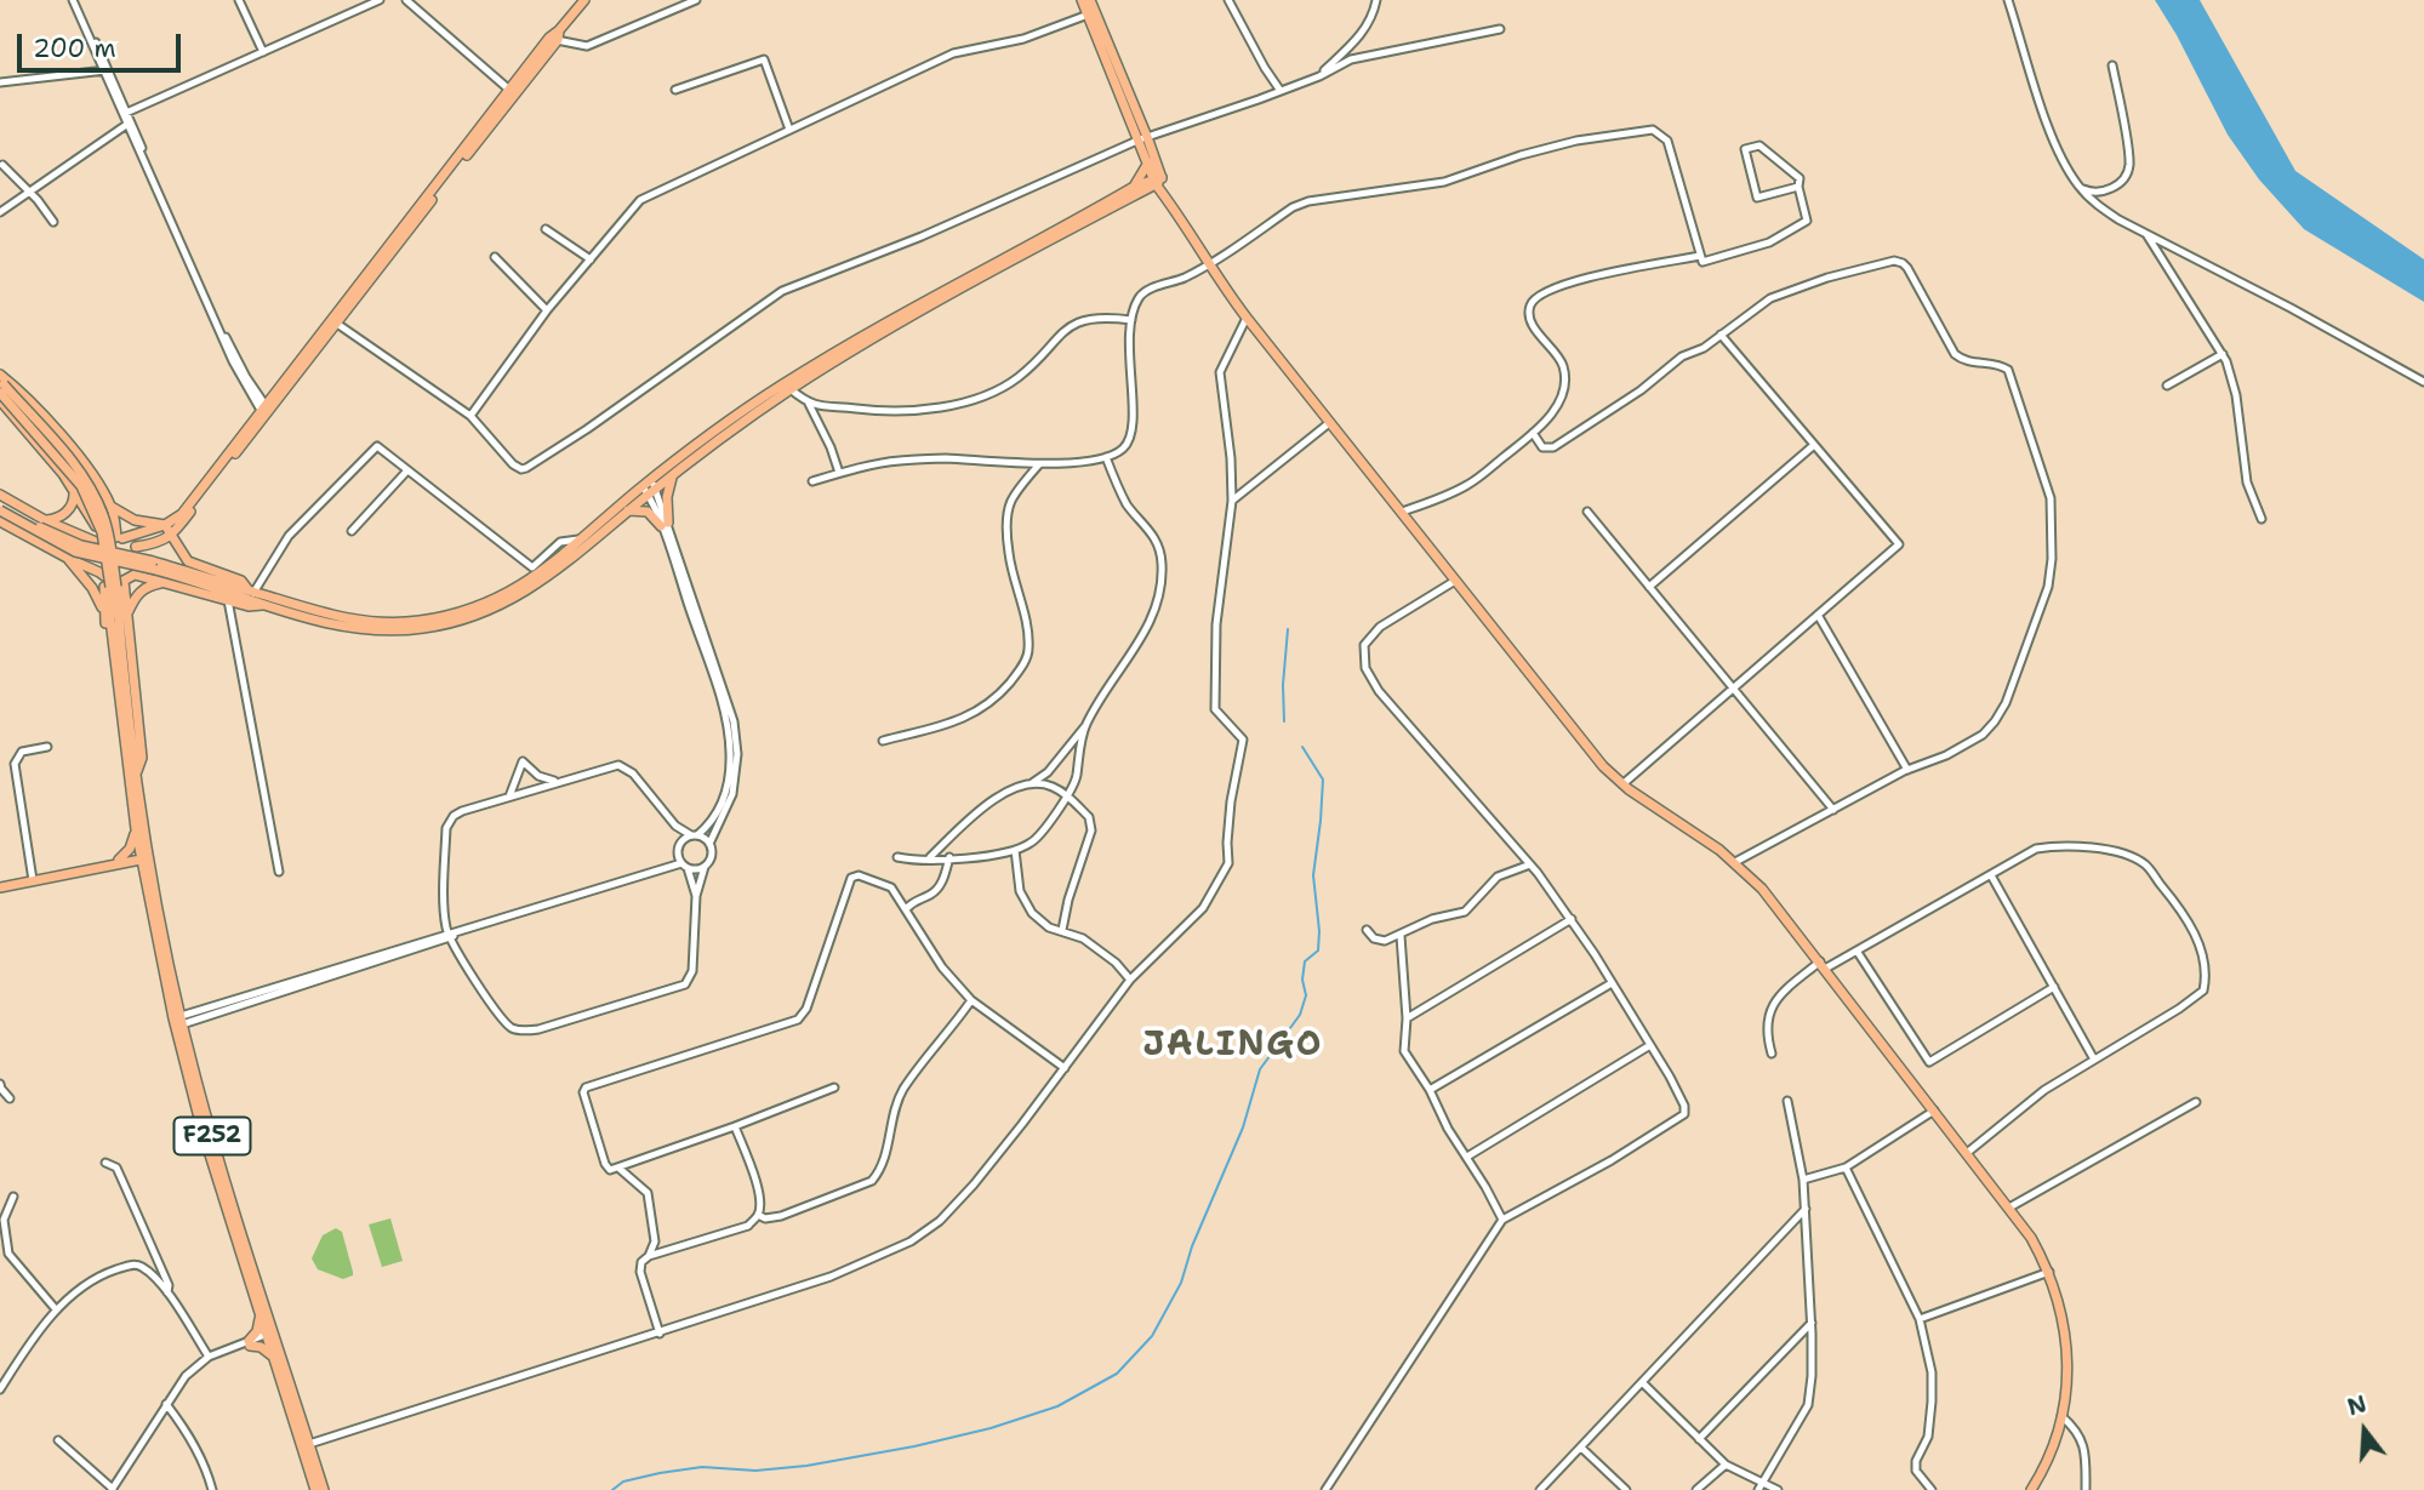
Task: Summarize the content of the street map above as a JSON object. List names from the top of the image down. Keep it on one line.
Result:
{"streets":{"main road":["F252"]},"districts":["JALINGO"],"scale_bar":"200 m","north":"top"}
